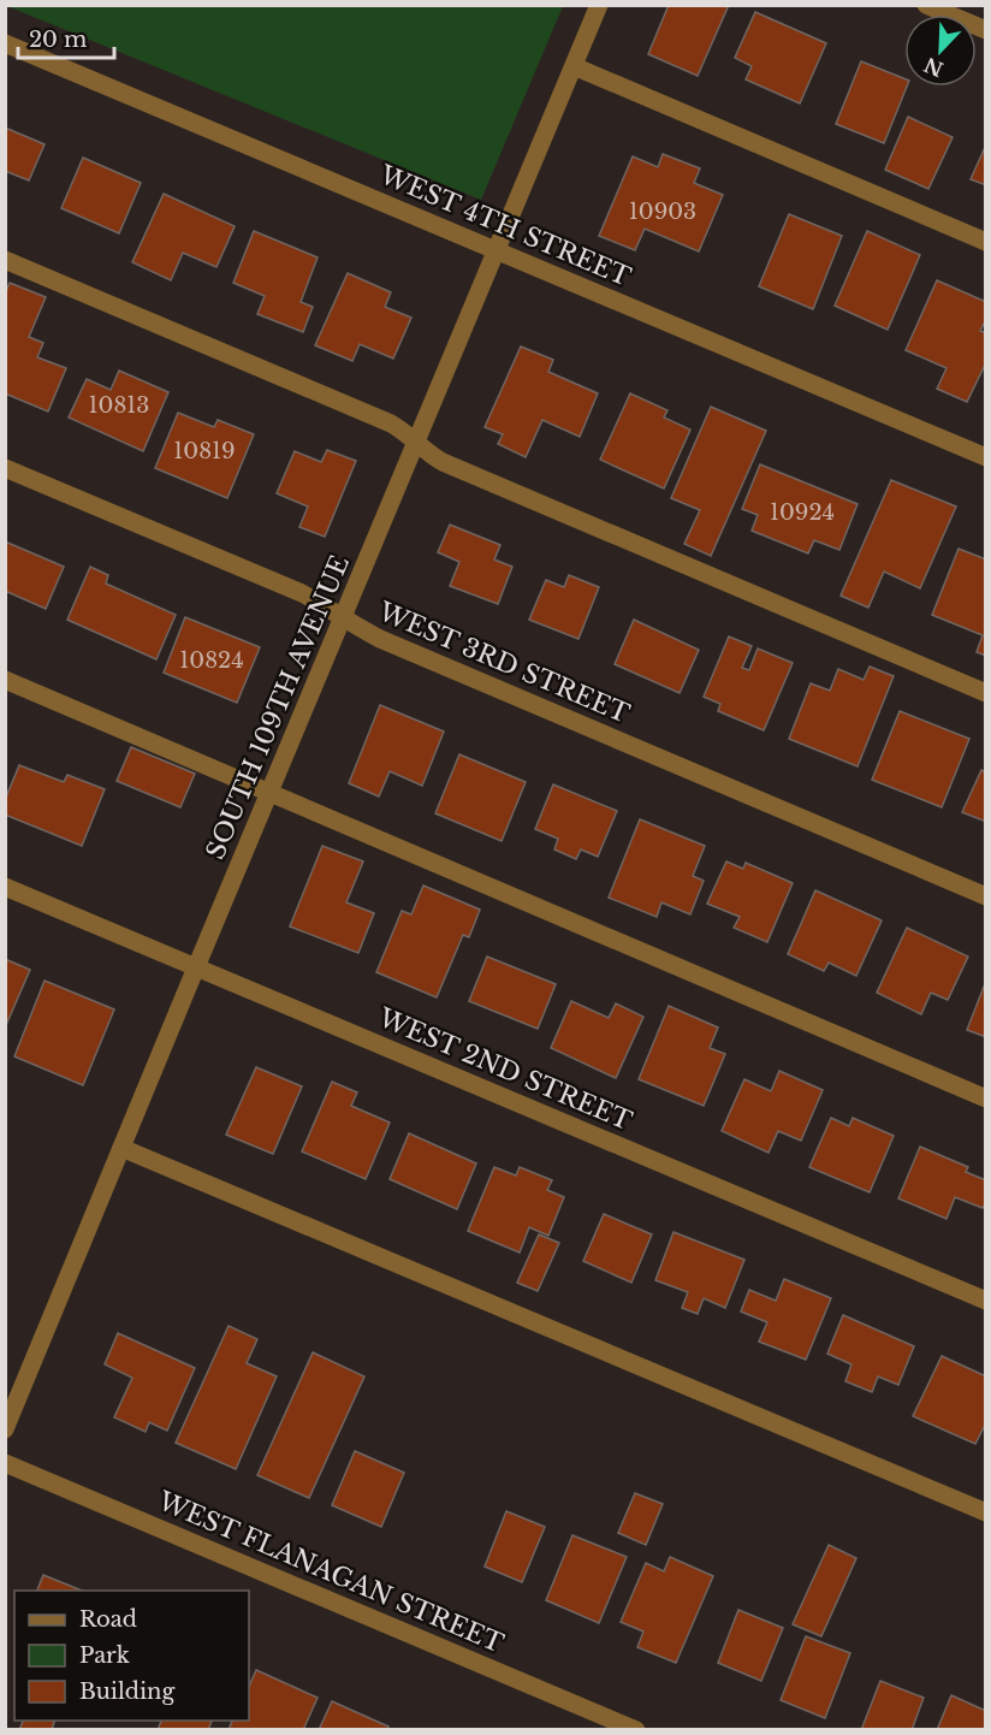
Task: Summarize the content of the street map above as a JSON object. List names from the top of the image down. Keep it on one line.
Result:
{"streets":{"street":["WEST 4TH STREET","WEST 3RD STREET","SOUTH 109TH AVENUE","WEST 2ND STREET","WEST FLANAGAN STREET"]},"crossings":[["WEST 4TH STREET","SOUTH 109TH AVENUE"],["WEST 3RD STREET","SOUTH 109TH AVENUE"],["SOUTH 109TH AVENUE","WEST 2ND STREET"]],"house_numbers":["10903","10813","10819","10924","10824"],"legend":["Road","Park","Building"],"scale_bar":"20 m","north":"bottom left"}
